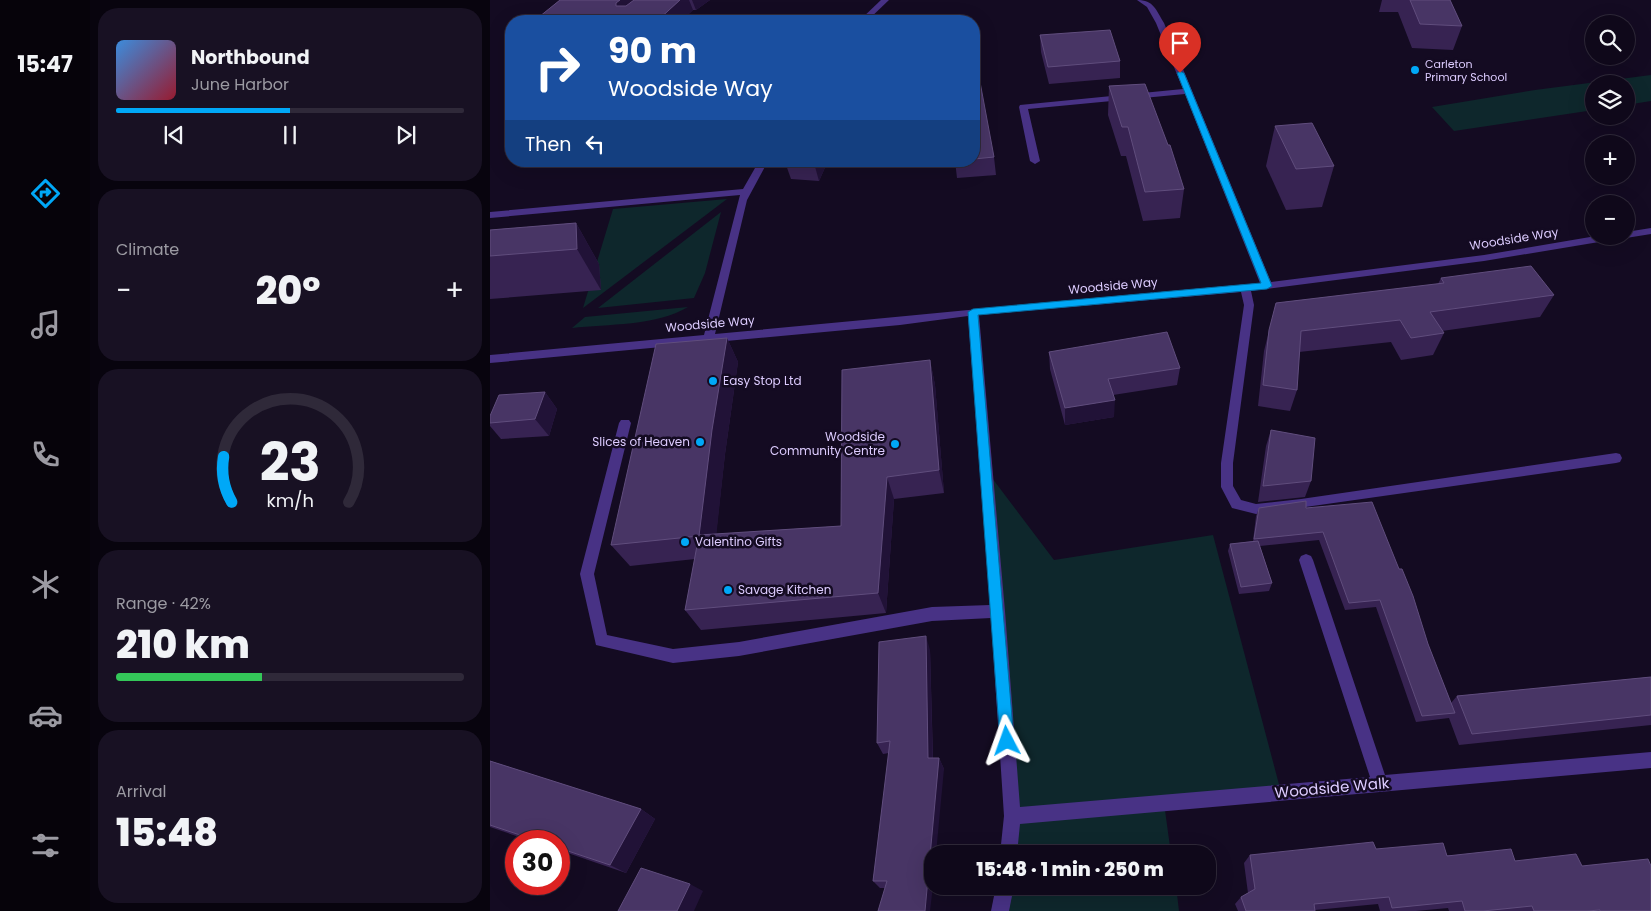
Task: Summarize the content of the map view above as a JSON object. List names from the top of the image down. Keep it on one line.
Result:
{"streets":{"street":["Woodside Way","Woodside Walk"]},"places":["Carleton Primary School","Easy Stop Ltd","Slices of Heaven","Woodside Community Centre","Valentino Gifts","Savage Kitchen"],"page":{"tabs":"15:47","map_buttons":["+","−"],"turn":["90 m","Woodside Way"],"song":["Northbound","June Harbor"],"then":"Then","tile":["Climate",["Range · 42%","210 km"],["Arrival","15:48"]],"heat":["−","20°","+"],"limit":"30","trip":"15:48 · 1 min · 250 m","gauge":["23","km/h"]}}
